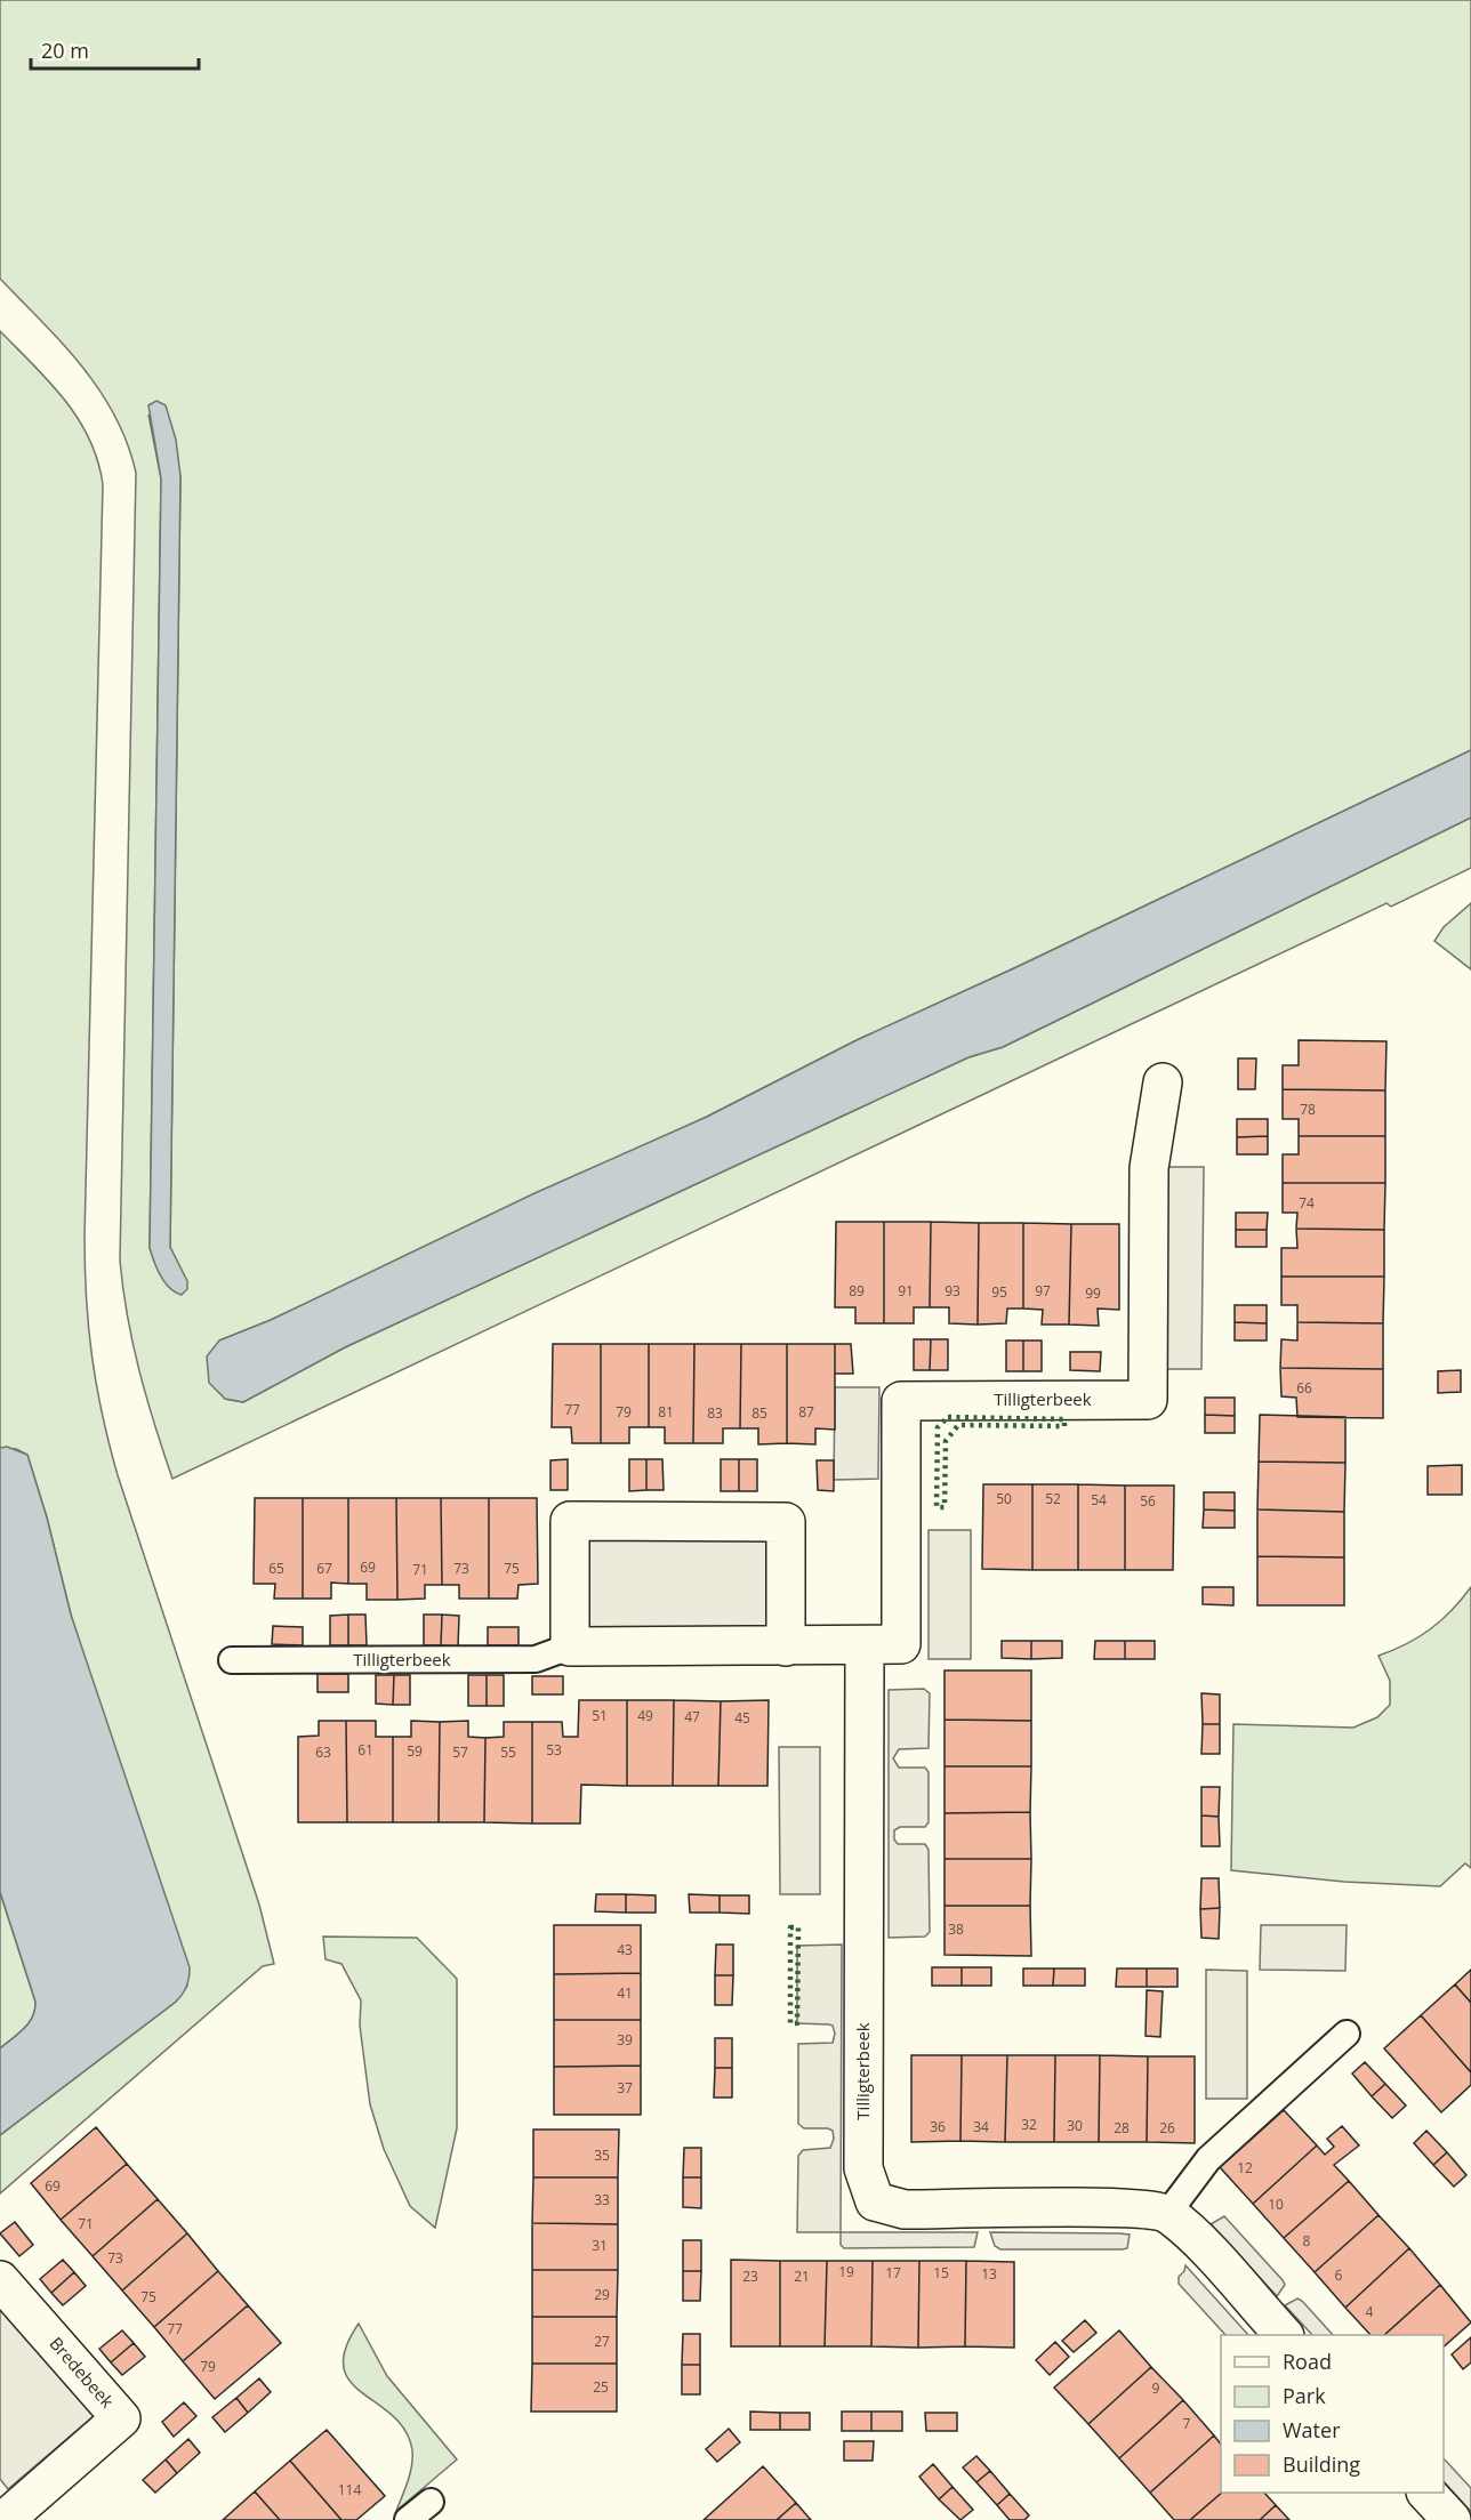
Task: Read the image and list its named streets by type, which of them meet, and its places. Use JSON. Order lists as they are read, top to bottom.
{
  "streets": {
    "street": ["Tilligterbeek", "Bredebeek"]
  },
  "house_numbers": [
    "78",
    "74",
    "89",
    "91",
    "93",
    "97",
    "95",
    "99",
    "66",
    "77",
    "79",
    "81",
    "87",
    "83",
    "85",
    "50",
    "52",
    "54",
    "56",
    "69",
    "65",
    "67",
    "73",
    "75",
    "71",
    "51",
    "49",
    "47",
    "45",
    "61",
    "53",
    "59",
    "63",
    "57",
    "55",
    "38",
    "43",
    "41",
    "39",
    "37",
    "32",
    "30",
    "36",
    "34",
    "28",
    "26",
    "35",
    "12",
    "69",
    "33",
    "10",
    "71",
    "8",
    "31",
    "73",
    "19",
    "17",
    "15",
    "13",
    "6",
    "23",
    "21",
    "29",
    "75",
    "4",
    "77",
    "27",
    "79",
    "25",
    "9",
    "7",
    "114"
  ],
  "legend": [
    "Road",
    "Park",
    "Water",
    "Building"
  ],
  "scale_bar": "20 m"
}
